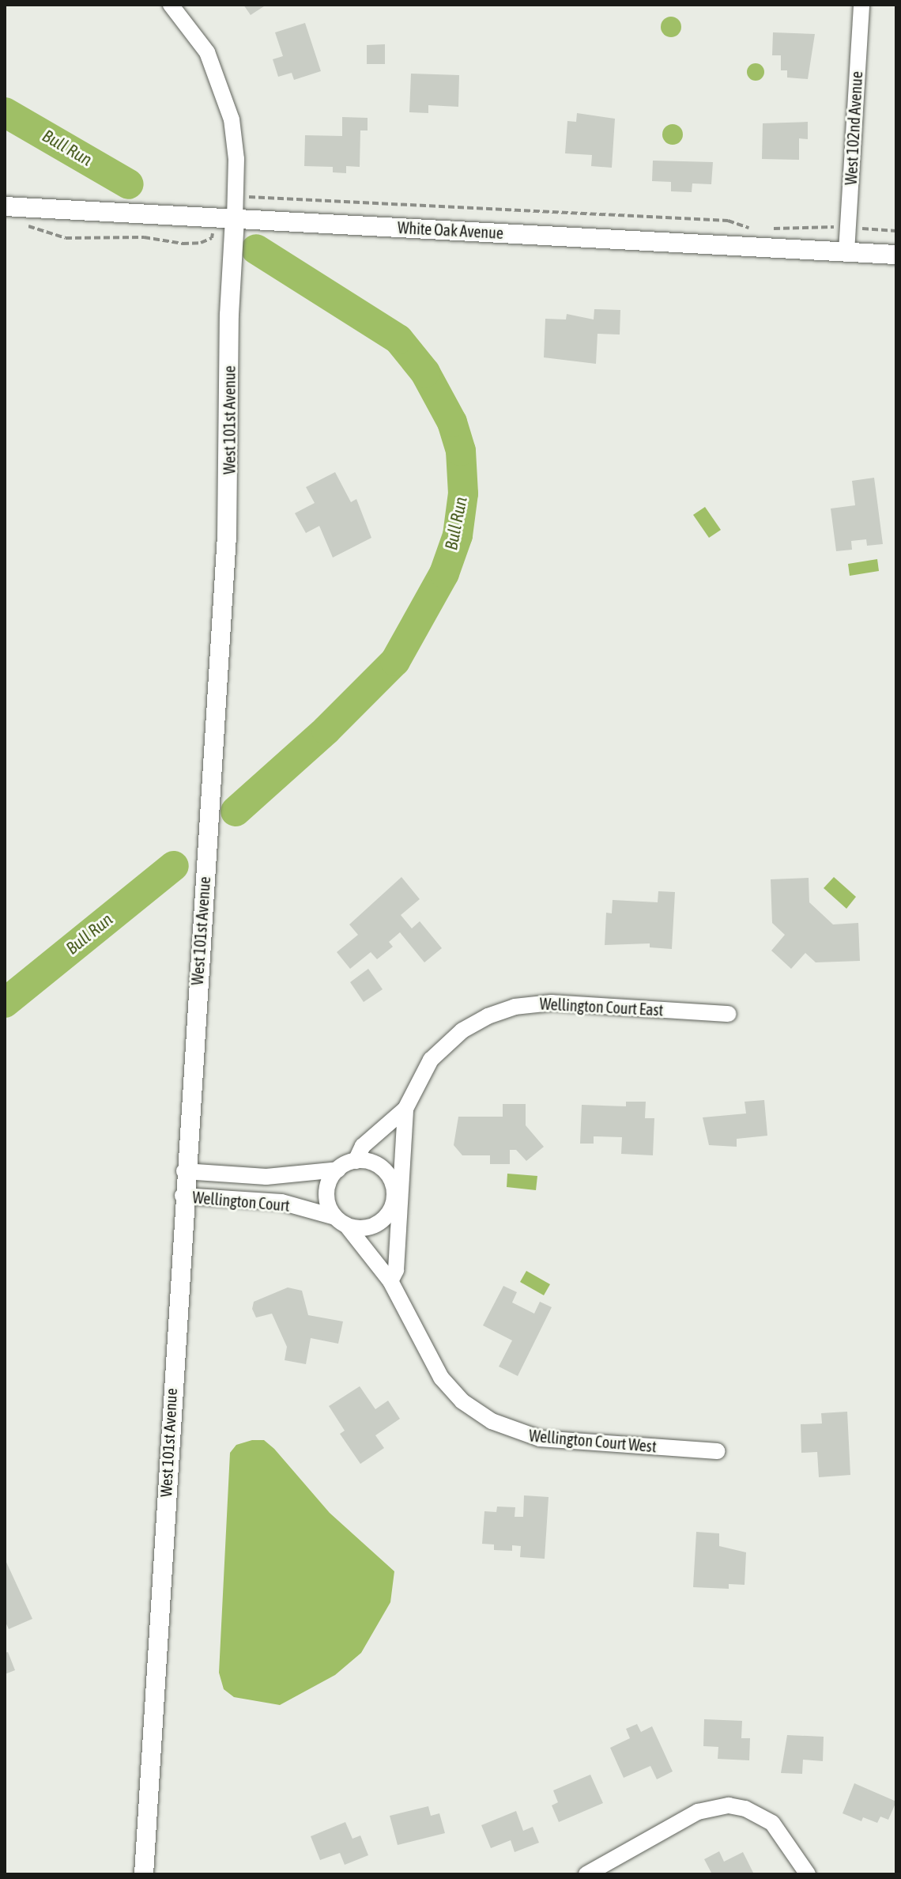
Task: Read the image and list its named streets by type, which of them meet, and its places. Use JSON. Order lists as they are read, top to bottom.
{
  "streets": {
    "street": [
      "West 102nd Avenue",
      "White Oak Avenue",
      "West 101st Avenue",
      "Wellington Court East",
      "Wellington Court",
      "Wellington Court West"
    ]
  },
  "crossings": [
    ["West 102nd Avenue", "White Oak Avenue"],
    ["White Oak Avenue", "West 101st Avenue"],
    ["West 101st Avenue", "Wellington Court"],
    ["Wellington Court East", "Wellington Court"],
    ["Wellington Court East", "Wellington Court West"],
    ["Wellington Court", "Wellington Court West"]
  ],
  "water": ["Bull Run"]
}
